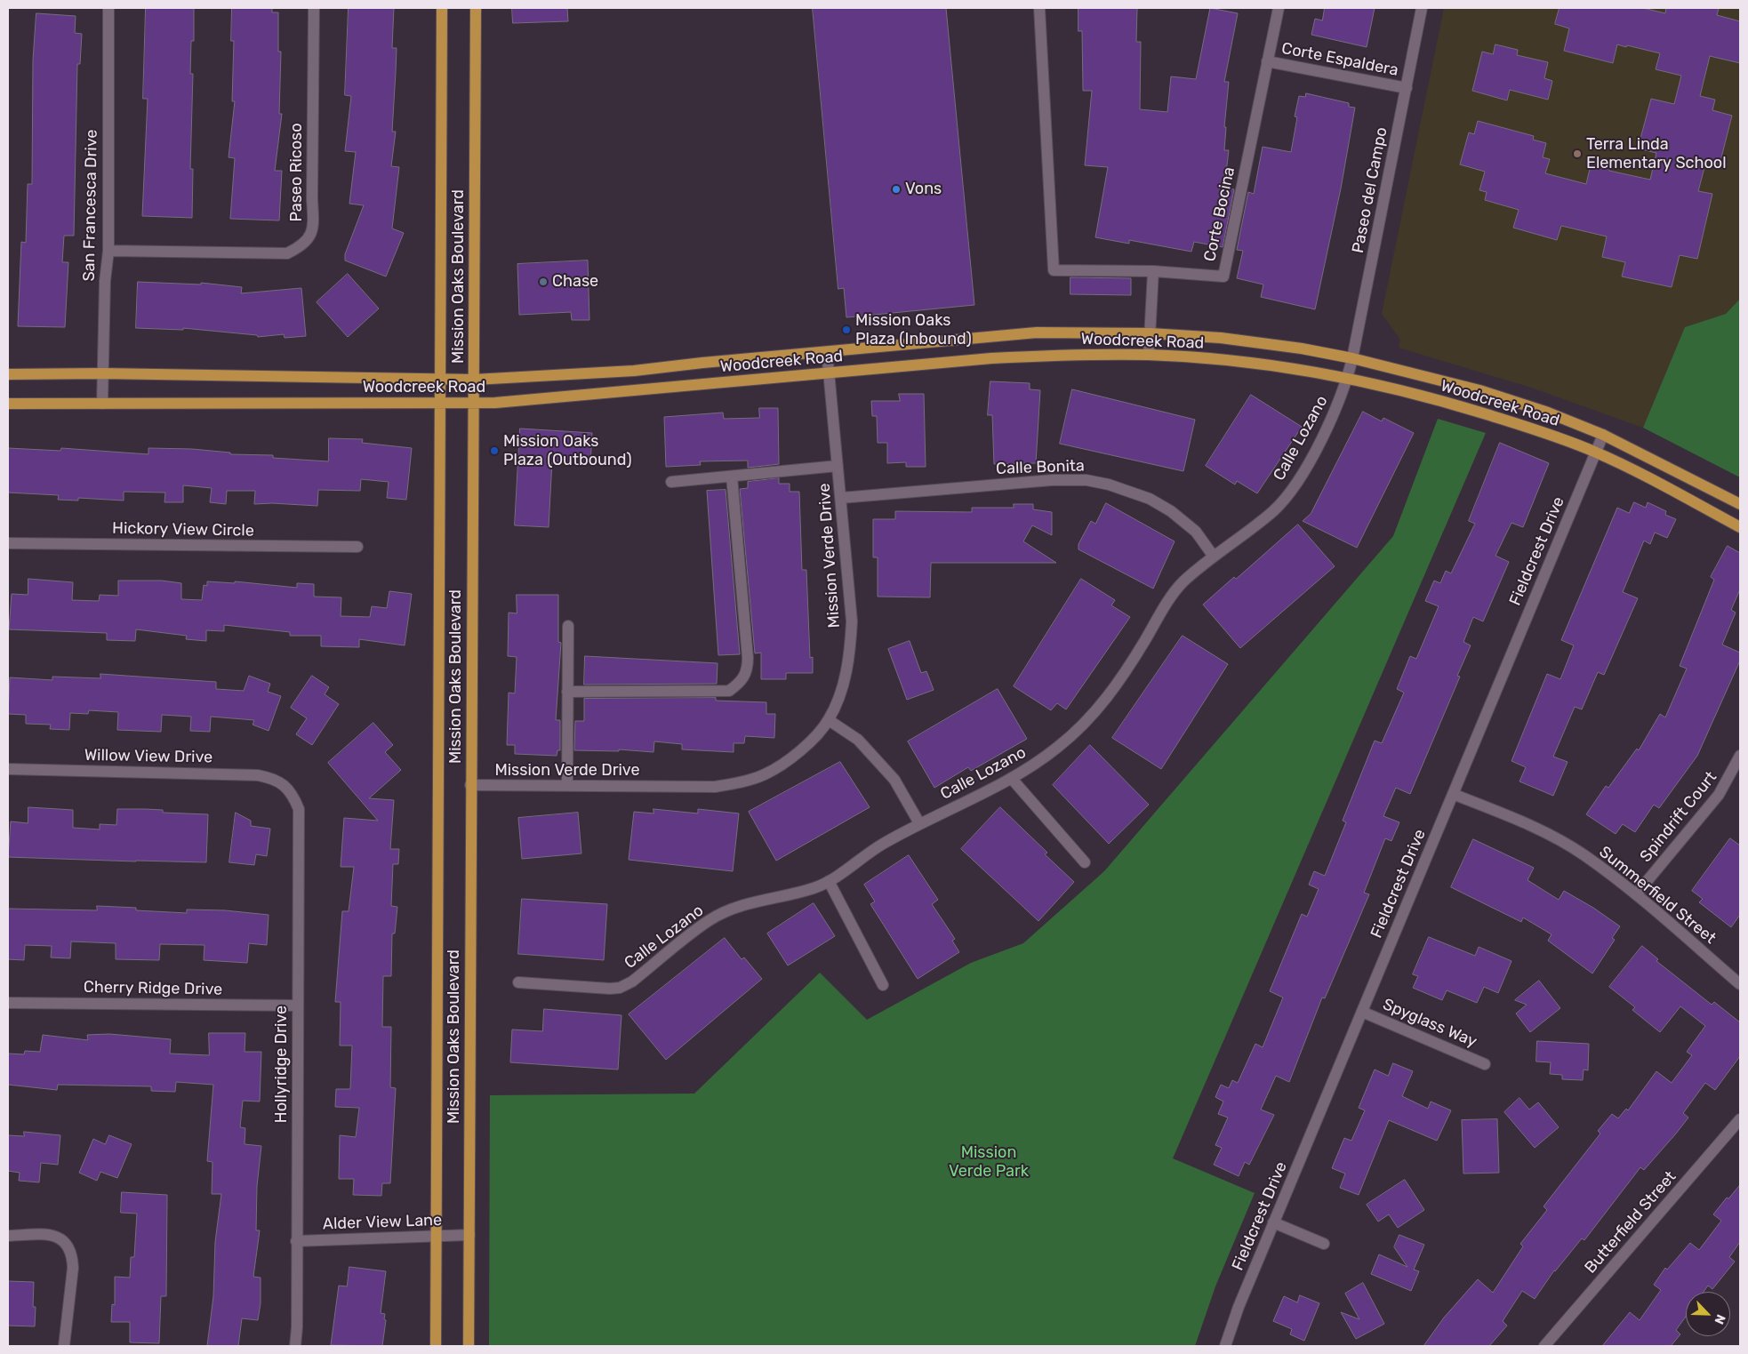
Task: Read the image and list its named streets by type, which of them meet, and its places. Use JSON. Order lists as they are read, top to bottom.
{
  "streets": {
    "main road": ["Mission Oaks Boulevard", "Woodcreek Road"],
    "street": [
      "Corte Espaldera",
      "Paseo Ricoso",
      "Paseo del Campo",
      "San Francesca Drive",
      "Corte Bocina",
      "Calle Lozano",
      "Calle Bonita",
      "Hickory View Circle",
      "Fieldcrest Drive",
      "Mission Verde Drive",
      "Willow View Drive",
      "Spindrift Court",
      "Summerfield Street",
      "Cherry Ridge Drive",
      "Spyglass Way",
      "Hollyridge Drive",
      "Alder View Lane",
      "Butterfield Street"
    ]
  },
  "crossings": [
    ["Corte Espaldera", "Paseo del Campo"],
    ["Corte Espaldera", "Corte Bocina"],
    ["Paseo Ricoso", "San Francesca Drive"],
    ["Paseo del Campo", "Woodcreek Road"],
    ["Paseo del Campo", "Calle Lozano"],
    ["San Francesca Drive", "Woodcreek Road"],
    ["Mission Oaks Boulevard", "Woodcreek Road"],
    ["Mission Oaks Boulevard", "Mission Verde Drive"],
    ["Mission Oaks Boulevard", "Alder View Lane"],
    ["Woodcreek Road", "Calle Lozano"],
    ["Woodcreek Road", "Fieldcrest Drive"],
    ["Woodcreek Road", "Mission Verde Drive"],
    ["Calle Lozano", "Calle Bonita"],
    ["Calle Bonita", "Mission Verde Drive"],
    ["Fieldcrest Drive", "Summerfield Street"],
    ["Fieldcrest Drive", "Spyglass Way"],
    ["Willow View Drive", "Hollyridge Drive"],
    ["Spindrift Court", "Summerfield Street"],
    ["Cherry Ridge Drive", "Hollyridge Drive"],
    ["Hollyridge Drive", "Alder View Lane"]
  ],
  "parks": ["Mission Verde Park"],
  "places": [
    "Terra Linda Elementary School",
    "Vons",
    "Chase",
    "Mission Oaks Plaza (Inbound)",
    "Mission Oaks Plaza (Outbound)"
  ],
  "north": "bottom right"
}
